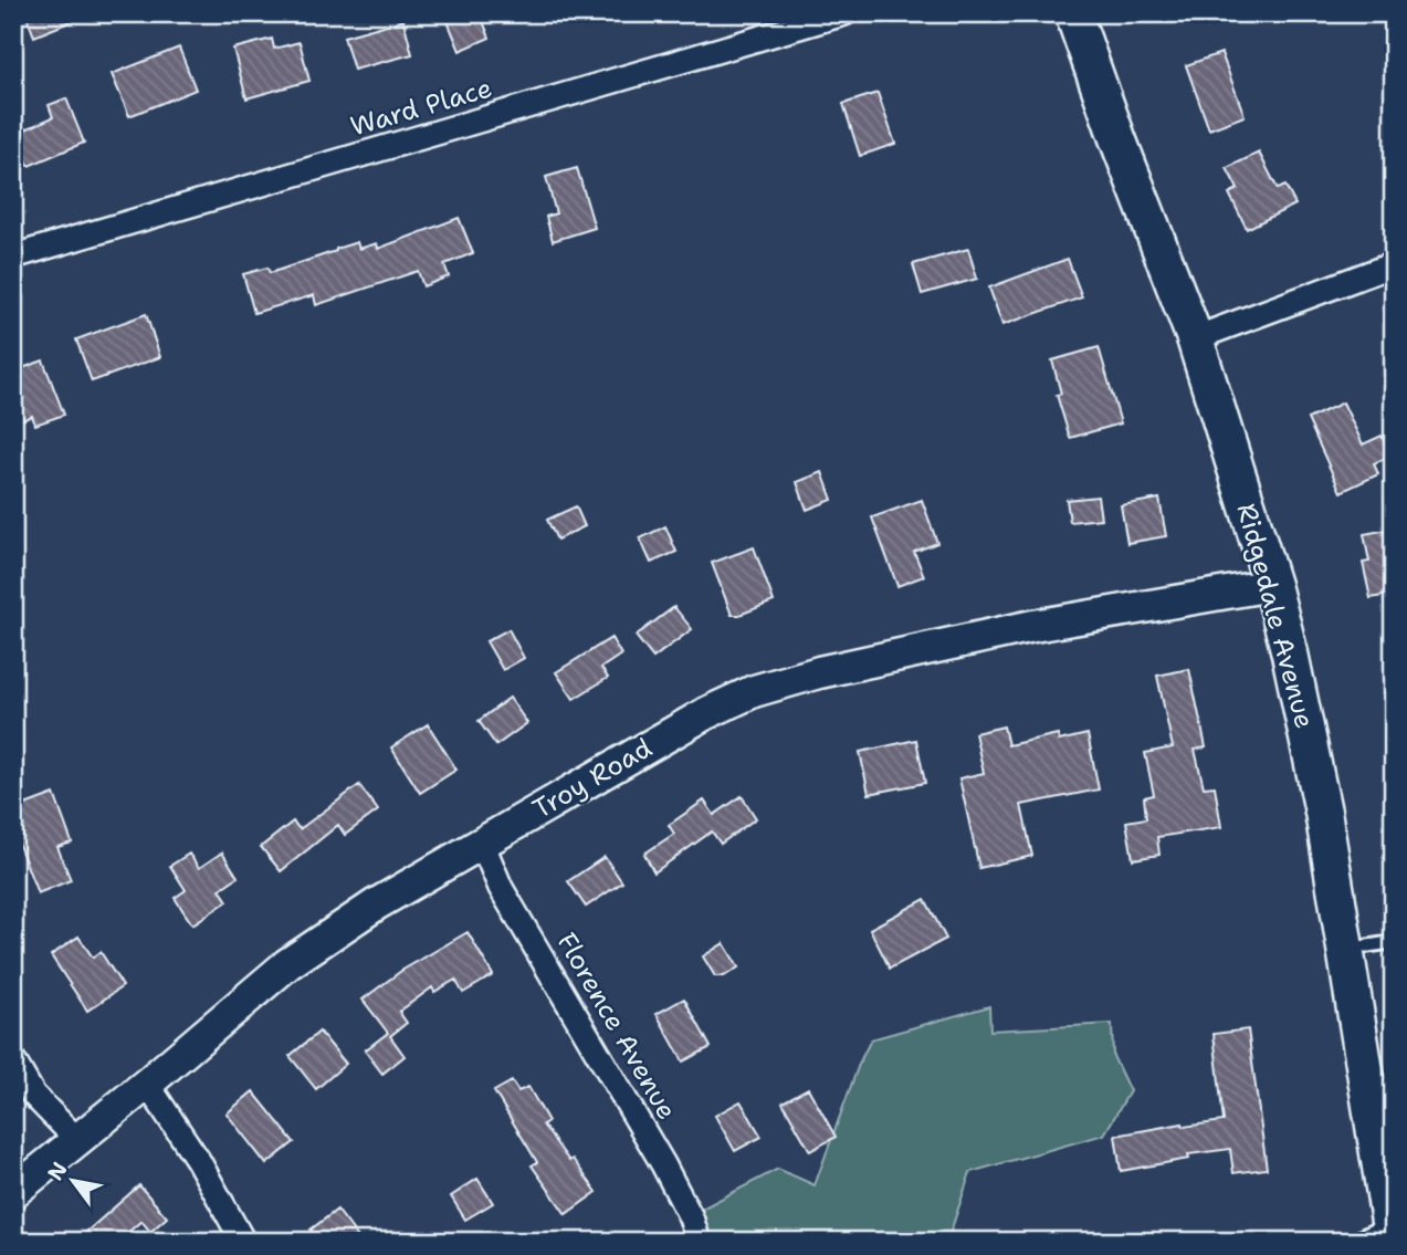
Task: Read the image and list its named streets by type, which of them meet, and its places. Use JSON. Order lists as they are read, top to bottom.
{
  "streets": {
    "main road": ["Ridgedale Avenue"],
    "street": ["Ward Place", "Troy Road", "Florence Avenue"]
  },
  "crossings": [
    ["Ridgedale Avenue", "Troy Road"],
    ["Troy Road", "Florence Avenue"]
  ],
  "north": "top left"
}
